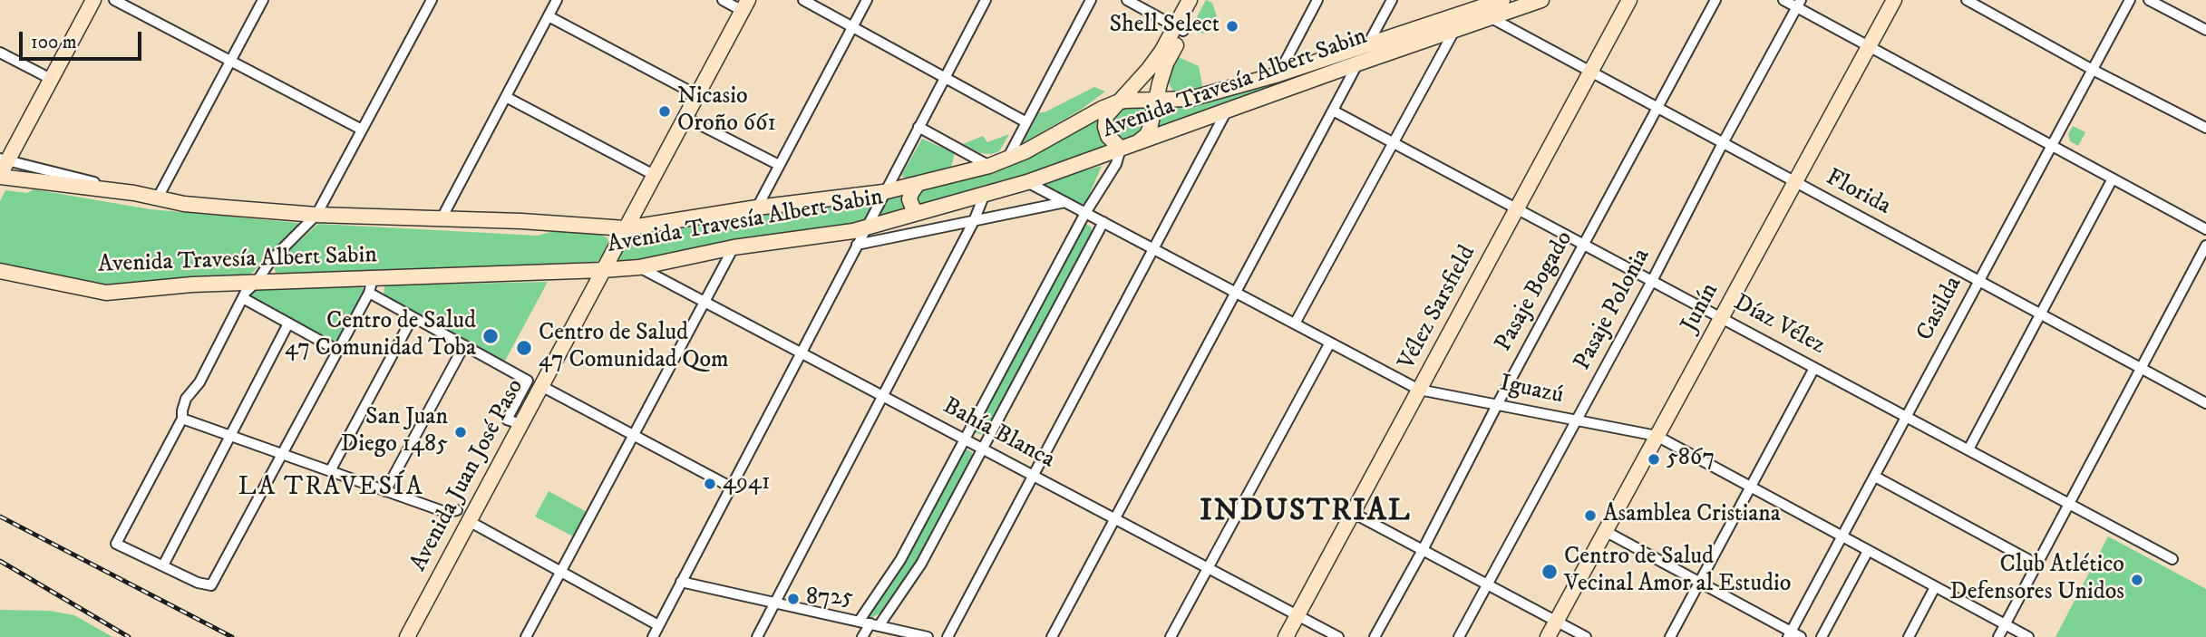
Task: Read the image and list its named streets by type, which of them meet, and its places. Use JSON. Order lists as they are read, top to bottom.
{
  "streets": {
    "main road": [
      "Avenida Travesía Albert Sabin",
      "Vélez Sarsfield",
      "Junín",
      "Avenida Juan José Paso"
    ],
    "street": [
      "Florida",
      "Pasaje Bogado",
      "Casilda",
      "Pasaje Polonia",
      "Díaz Vélez",
      "Iguazú",
      "Bahía Blanca"
    ]
  },
  "crossings": [
    ["Avenida Travesía Albert Sabin", "Florida"],
    ["Avenida Travesía Albert Sabin", "Iguazú"],
    ["Avenida Travesía Albert Sabin", "Bahía Blanca"],
    ["Avenida Travesía Albert Sabin", "Avenida Juan José Paso"],
    ["Florida", "Pasaje Bogado"],
    ["Florida", "Vélez Sarsfield"],
    ["Florida", "Junín"],
    ["Florida", "Casilda"],
    ["Florida", "Pasaje Polonia"],
    ["Pasaje Bogado", "Díaz Vélez"],
    ["Pasaje Bogado", "Iguazú"],
    ["Vélez Sarsfield", "Díaz Vélez"],
    ["Vélez Sarsfield", "Iguazú"],
    ["Vélez Sarsfield", "Bahía Blanca"],
    ["Junín", "Díaz Vélez"],
    ["Junín", "Iguazú"],
    ["Casilda", "Díaz Vélez"],
    ["Casilda", "Iguazú"],
    ["Pasaje Polonia", "Díaz Vélez"],
    ["Pasaje Polonia", "Iguazú"]
  ],
  "districts": ["LA TRAVESÍA", "INDUSTRIAL"],
  "places": [
    "Shell Select",
    "Nicasio Oroño 661",
    "Centro de Salud 47 Comunidad Toba",
    "Centro de Salud 47 Comunidad Qom",
    "San Juan Diego 1485",
    "5867",
    "4941",
    "Asamblea Cristiana",
    "Centro de Salud Vecinal Amor al Estudio",
    "Club Atlético Defensores Unidos",
    "8725"
  ],
  "scale_bar": "100 m"
}
